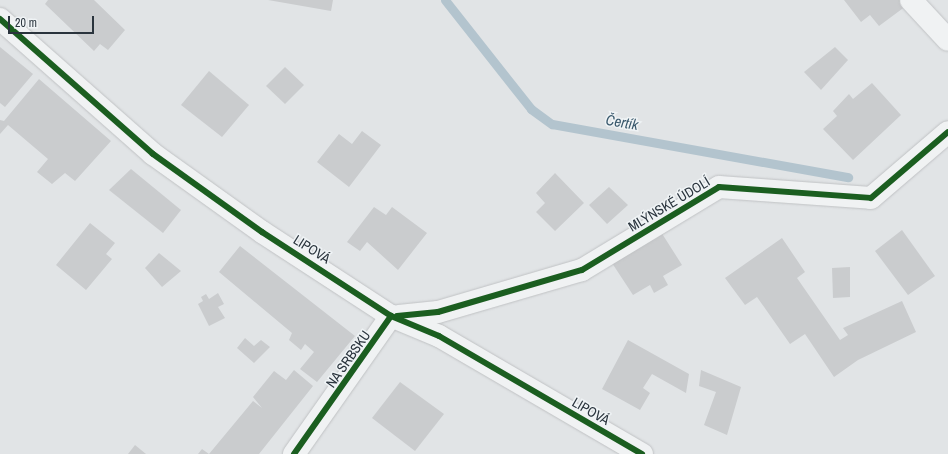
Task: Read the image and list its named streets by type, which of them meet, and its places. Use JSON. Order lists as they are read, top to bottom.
{
  "streets": {
    "street": ["MLÝNSKÉ ÚDOLÍ", "LIPOVÁ", "NA SRBSKU"]
  },
  "crossings": [
    ["MLÝNSKÉ ÚDOLÍ", "LIPOVÁ"],
    ["MLÝNSKÉ ÚDOLÍ", "NA SRBSKU"],
    ["LIPOVÁ", "NA SRBSKU"]
  ],
  "water": ["Čertík"],
  "scale_bar": "20 m"
}
